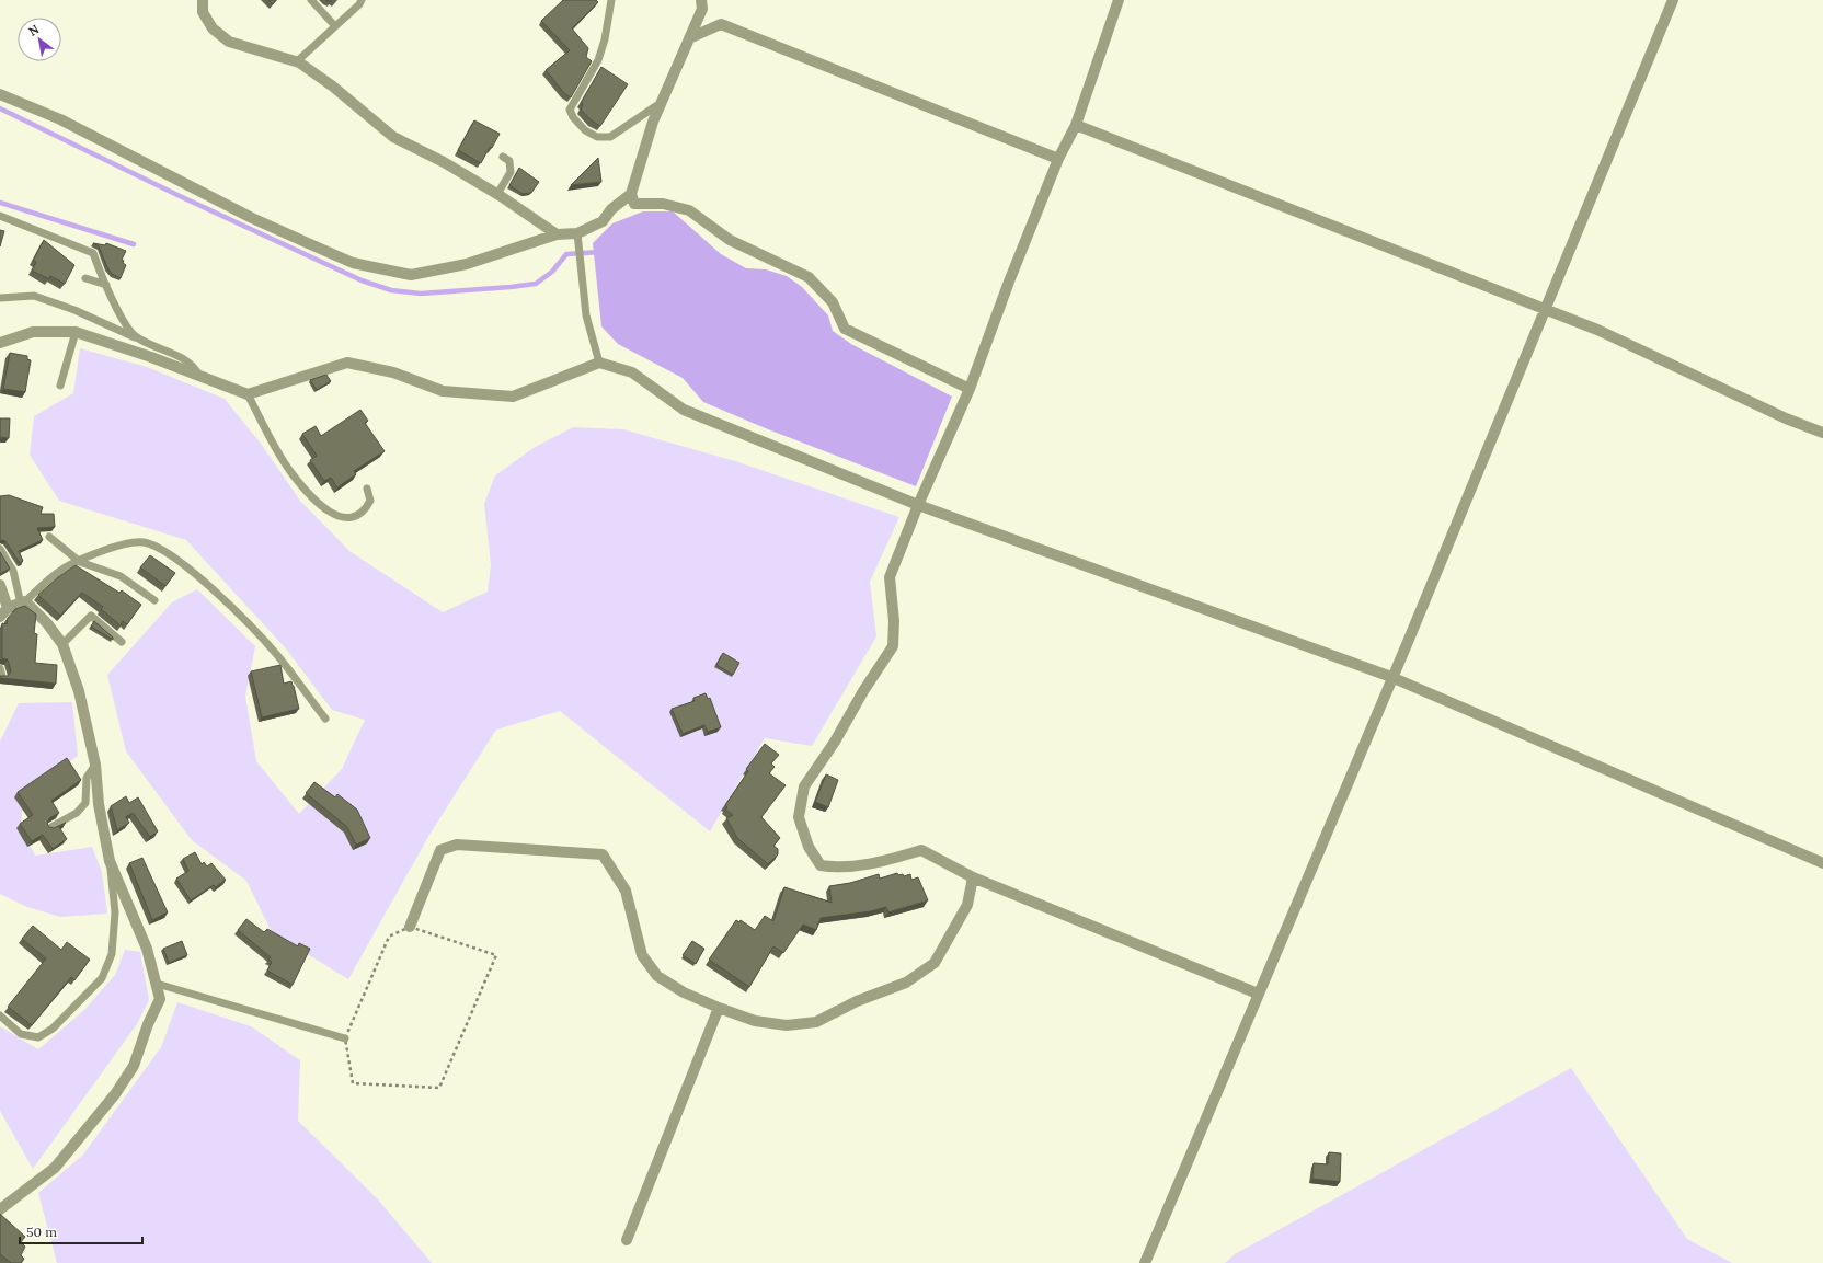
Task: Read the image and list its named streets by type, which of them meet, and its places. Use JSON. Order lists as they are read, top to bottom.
{
  "scale_bar": "50 m",
  "north": "top left"
}
